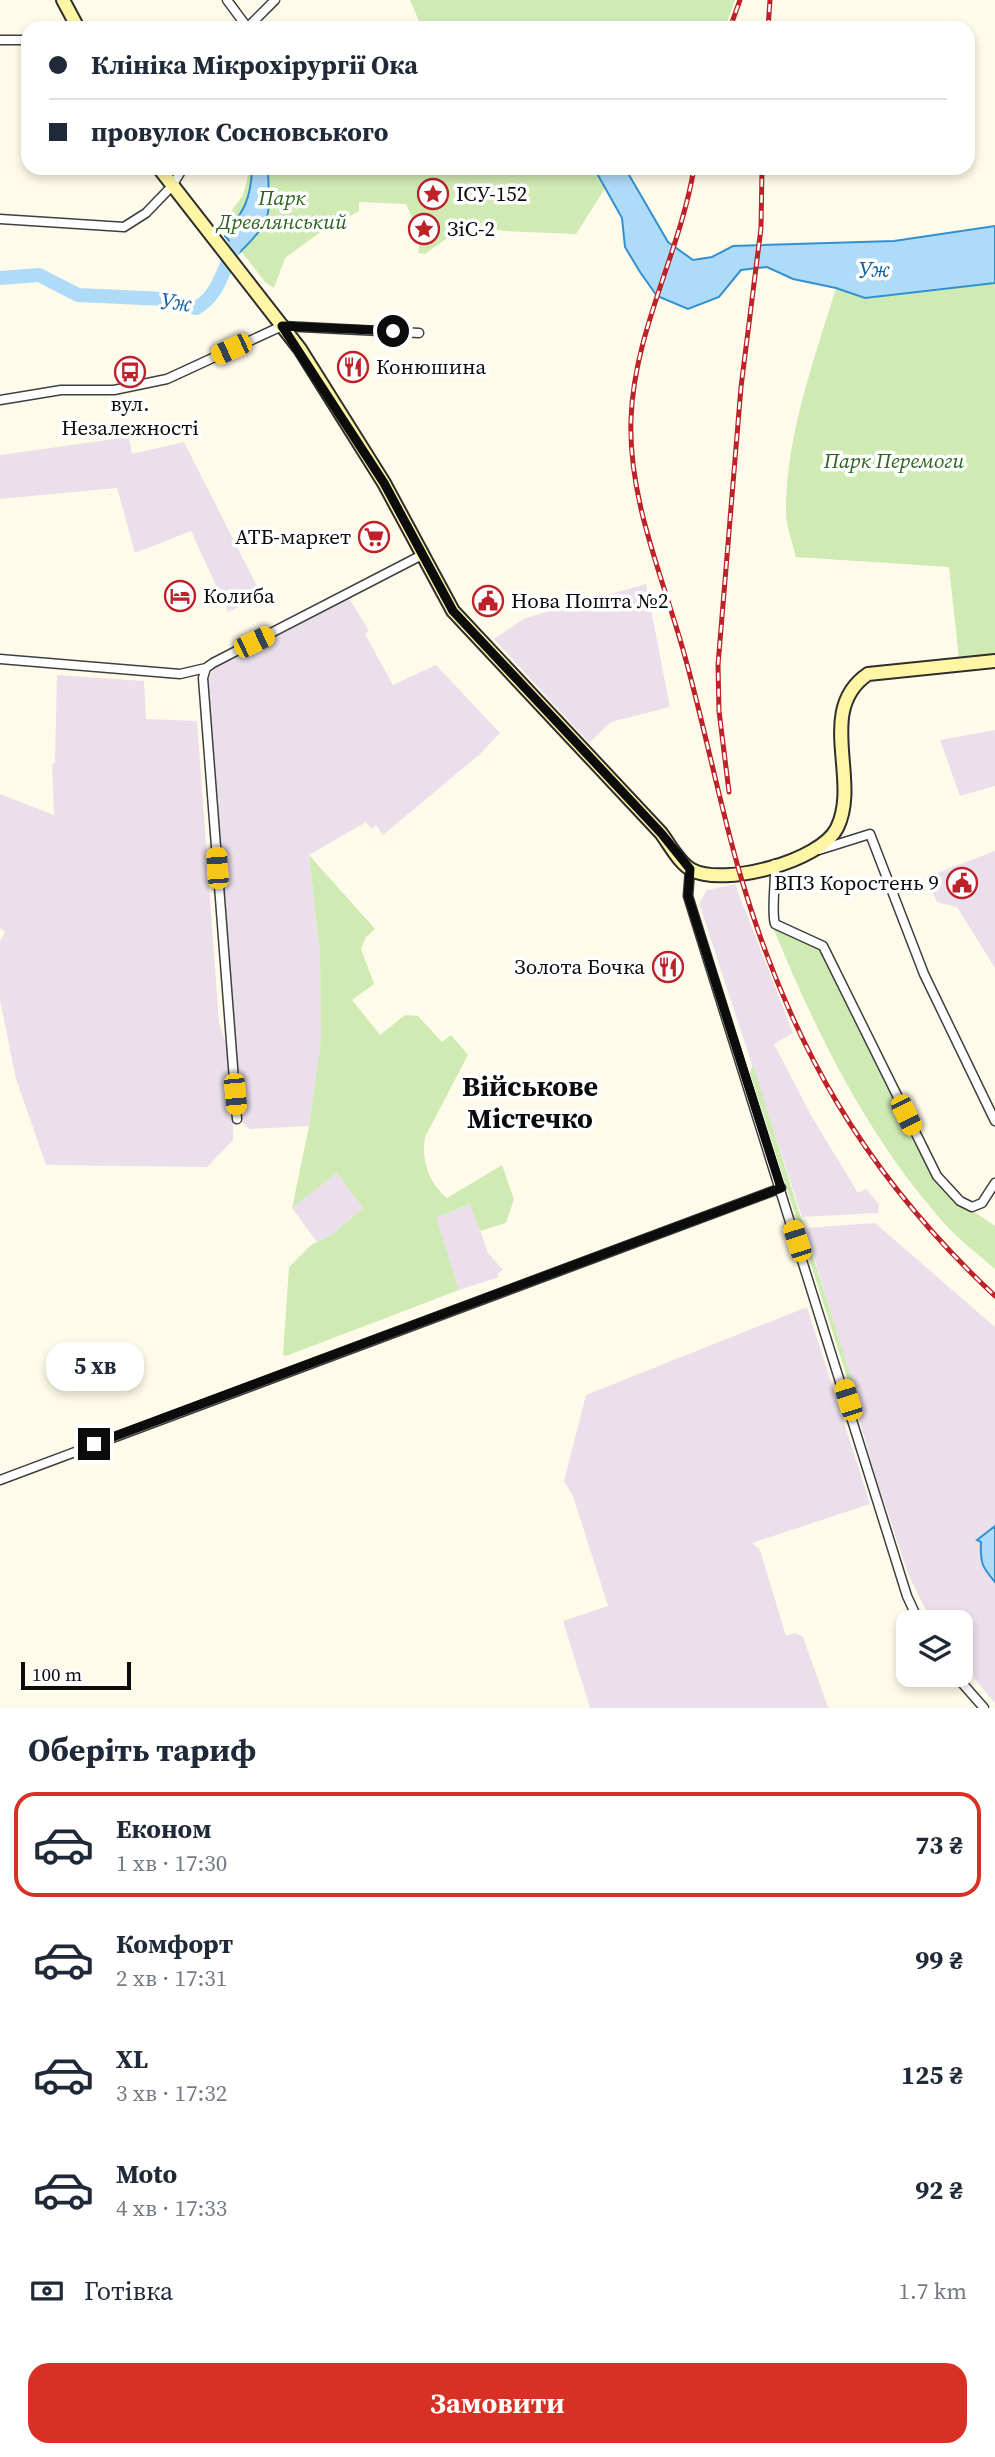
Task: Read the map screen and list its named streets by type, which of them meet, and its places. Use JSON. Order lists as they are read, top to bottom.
{
  "districts": ["Військове Містечко"],
  "water": ["Уж"],
  "parks": ["Парк Древлянський", "Парк Перемоги"],
  "places": {
    "place": ["ІСУ-152", "ЗіС-2"],
    "restaurant": ["Конюшина", "Золота Бочка"],
    "bus stop": ["вул. Незалежності"],
    "supermarket": ["АТБ-маркет"],
    "hotel": ["Колиба"],
    "public building": ["Нова Пошта №2", "ВПЗ Коростень 9"]
  },
  "scale_bar": "100 m",
  "page": {
    "banner": ["Клініка Мікрохірургії Ока", "провулок Сосновського"],
    "bubble": "5 хв",
    "scale": "100 m",
    "heading": "Оберіть тариф",
    "list": [
      {
        "name": "Економ",
        "note": "1 хв · 17:30",
        "value": "73 ₴"
      },
      {
        "name": "Комфорт",
        "note": "2 хв · 17:31",
        "value": "99 ₴"
      },
      {
        "name": "XL",
        "note": "3 хв · 17:32",
        "value": "125 ₴"
      },
      {
        "name": "Moto",
        "note": "4 хв · 17:33",
        "value": "92 ₴"
      }
    ],
    "pay": ["Готівка", "1.7 km"],
    "buttons": "Замовити"
  }
}
